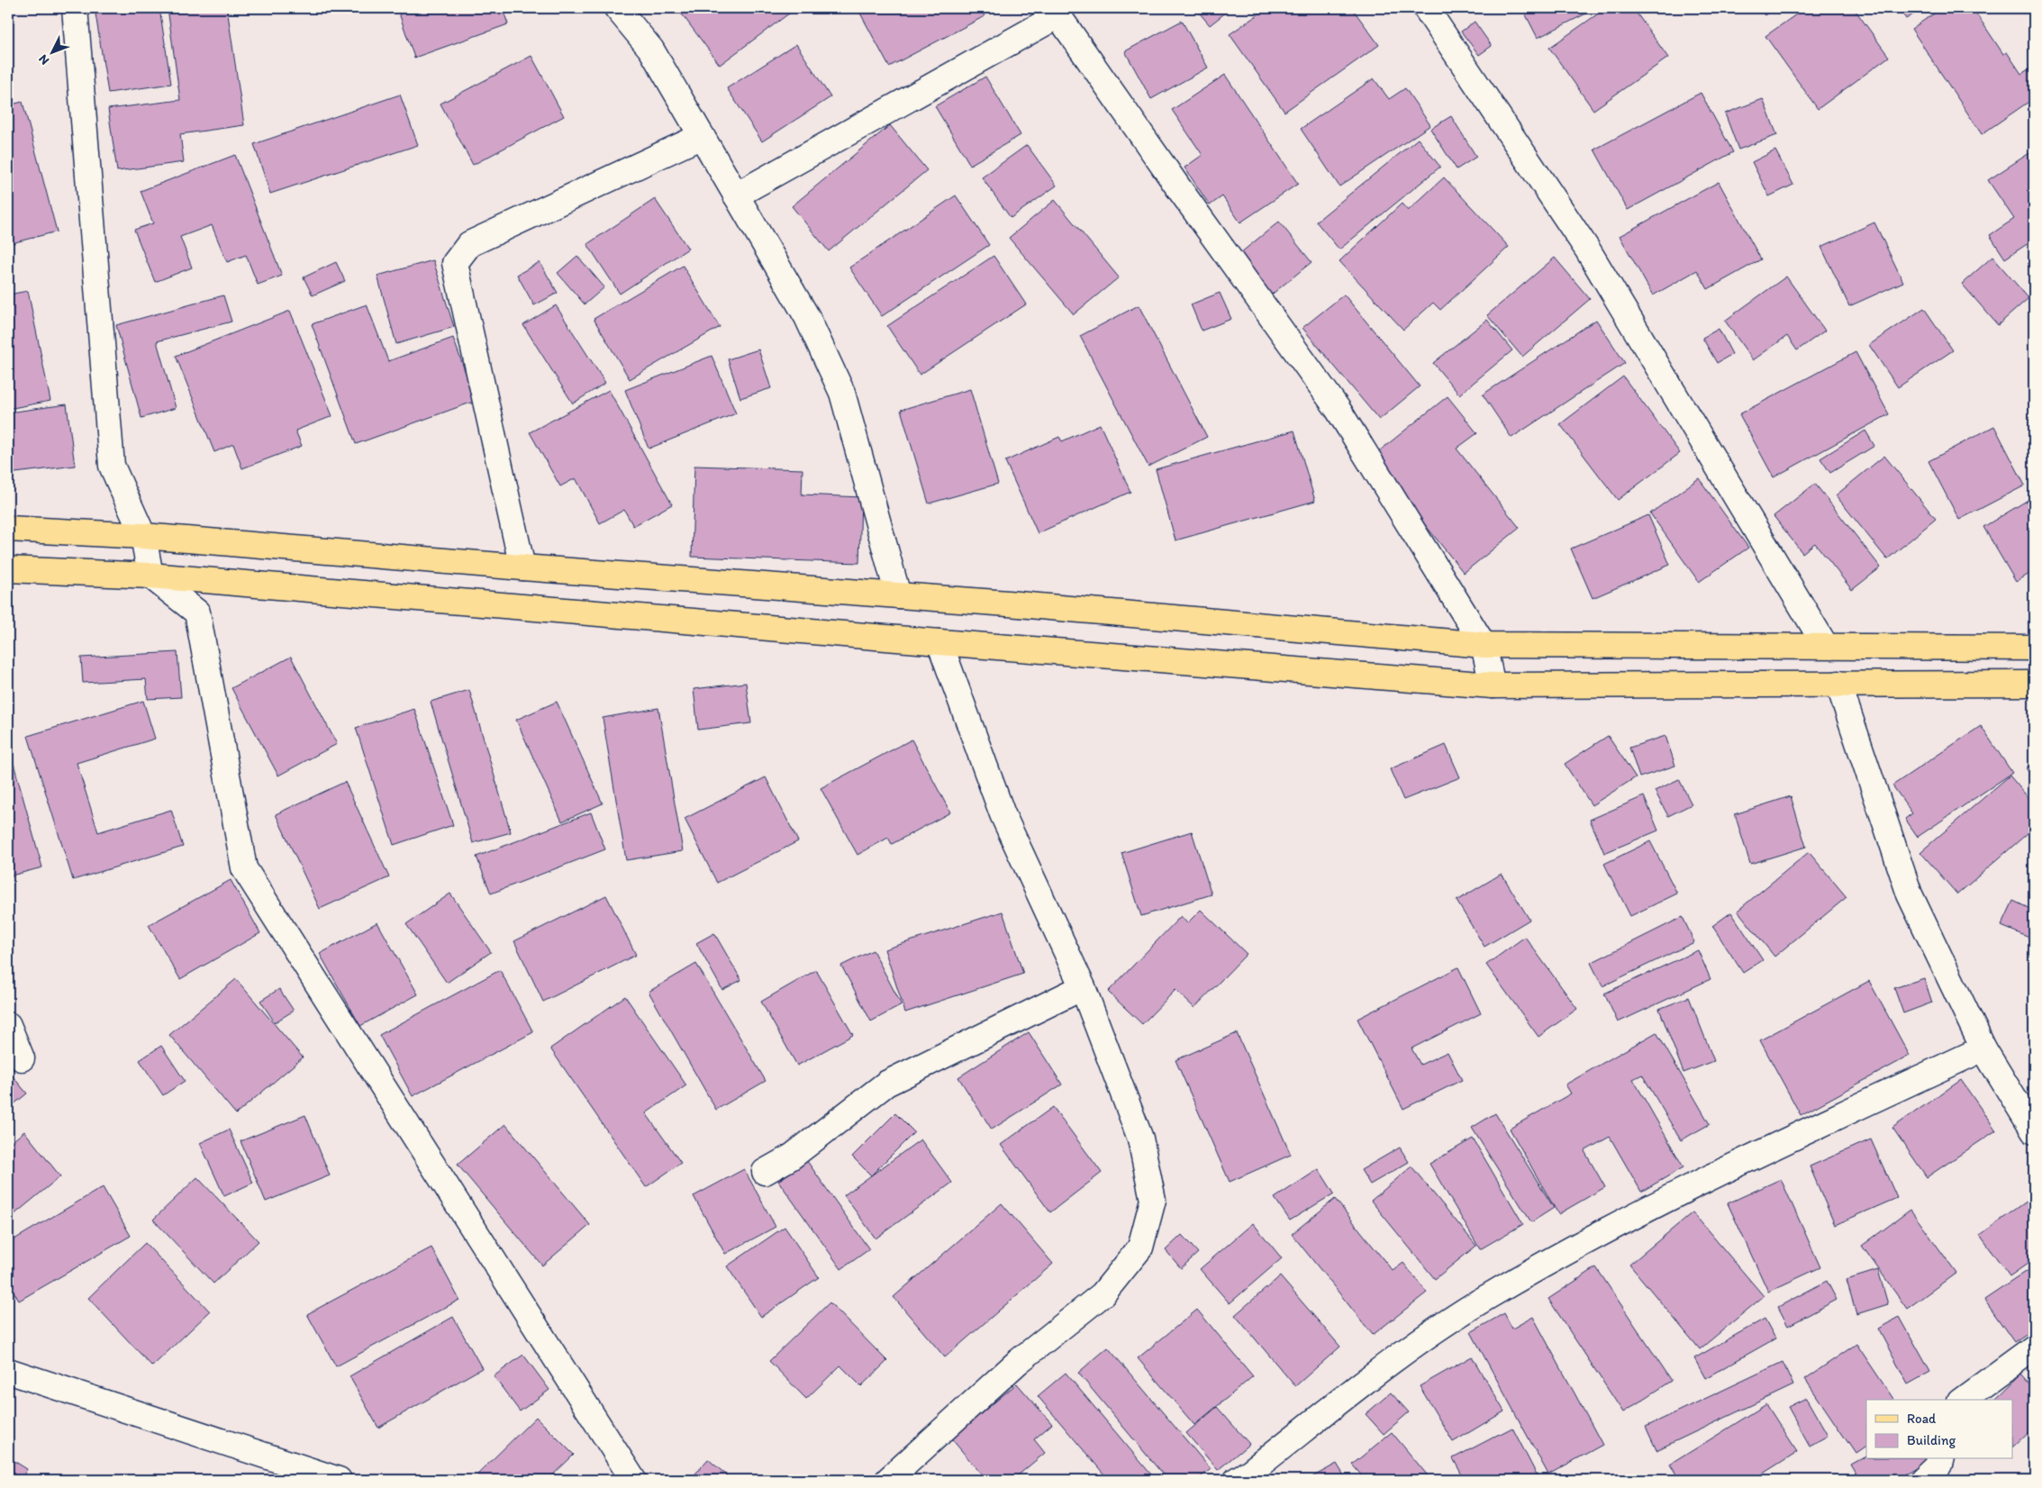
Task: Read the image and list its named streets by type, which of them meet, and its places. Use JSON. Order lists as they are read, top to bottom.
{
  "legend": ["Road", "Building"],
  "north": "bottom left"
}
